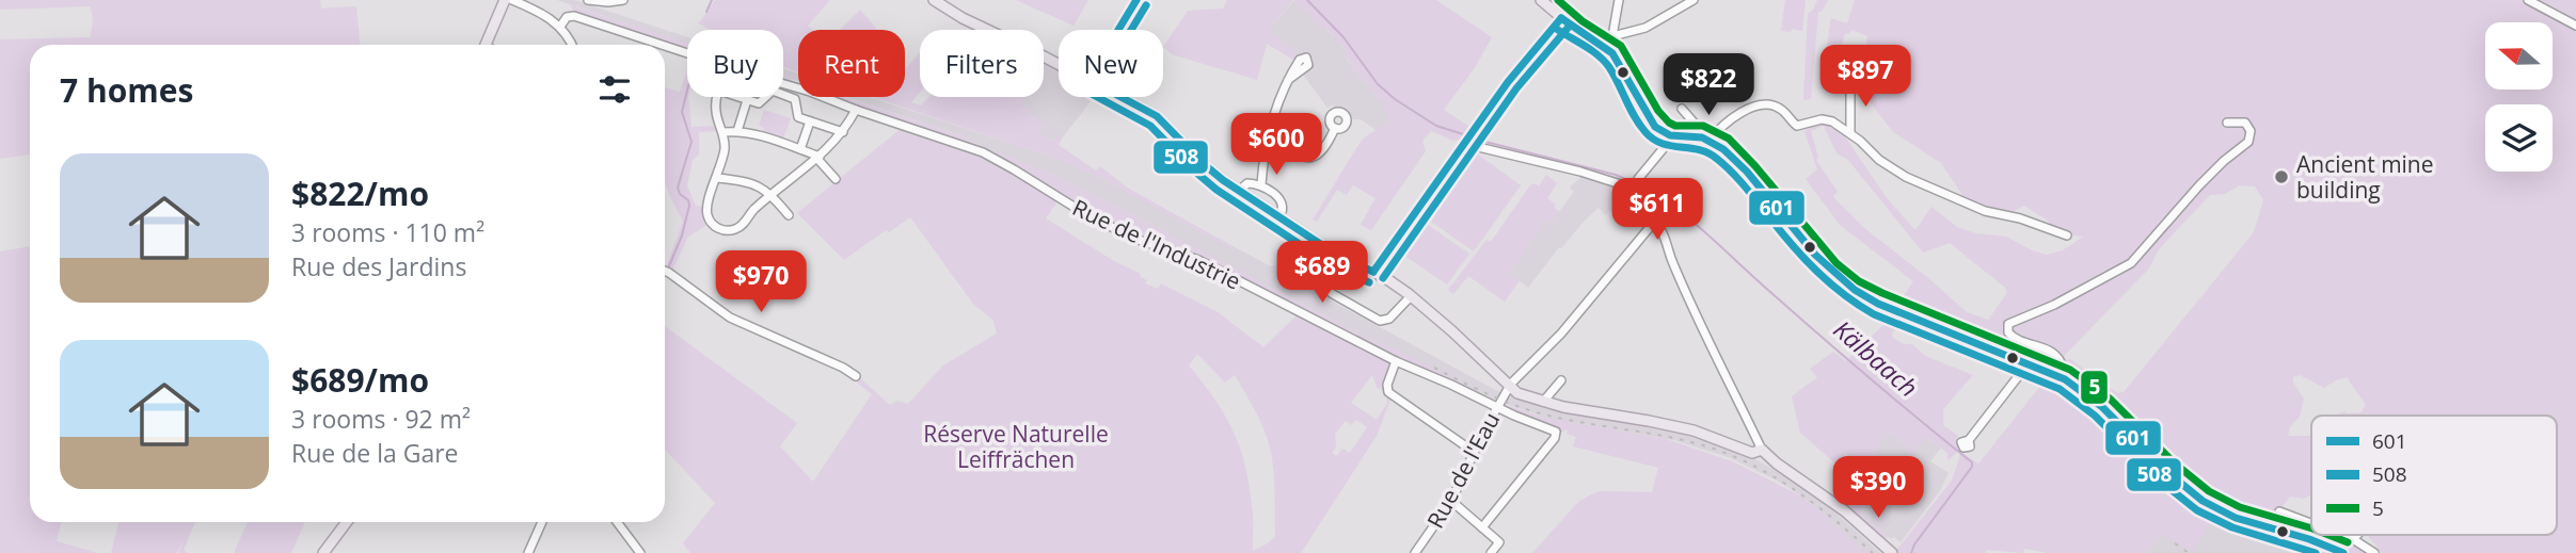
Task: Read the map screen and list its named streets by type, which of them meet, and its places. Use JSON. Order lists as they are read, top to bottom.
{
  "streets": {
    "street": ["Rue de l'Industrie", "Rue de l'Eau"]
  },
  "crossings": [
    ["Rue de l'Industrie", "Rue de l'Eau"]
  ],
  "water": ["Kälbaach"],
  "parks": ["Réserve Naturelle Leiffrächen"],
  "places": ["Ancient mine building"],
  "lines": ["transit line 601", "transit line 5", "transit line 508"],
  "legend": ["601", "508", "5"],
  "north": "left",
  "page": {
    "chip": [
      "Buy",
      "Rent",
      "Filters",
      "New"
    ],
    "price": [
      "$897",
      "$822",
      "$600",
      "$611",
      "$689",
      "$970",
      "$390"
    ],
    "heading": "7 homes",
    "list": [
      {
        "name": "$822/mo",
        "note": "3 rooms · 110 m² · Rue des Jardins"
      },
      {
        "name": "$689/mo",
        "note": "3 rooms · 92 m² · Rue de la Gare"
      }
    ]
  }
}
